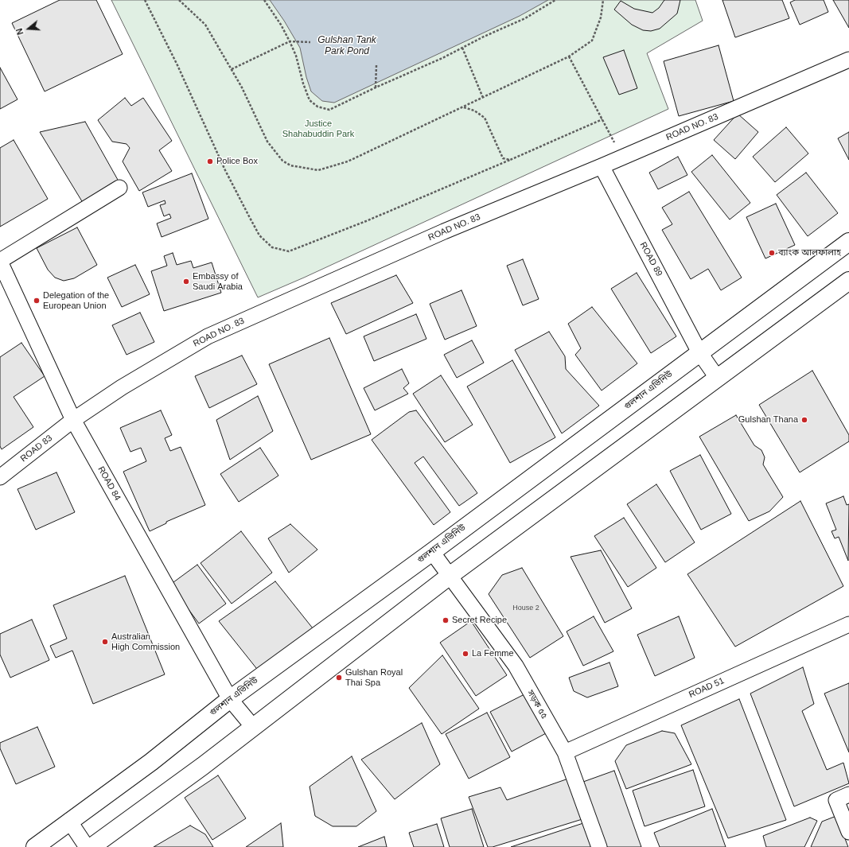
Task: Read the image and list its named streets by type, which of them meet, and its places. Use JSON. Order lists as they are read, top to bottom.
{
  "streets": {
    "street": [
      "ROAD NO. 83",
      "ROAD 89",
      "গুলশান এভিনিউ",
      "ROAD 83",
      "ROAD 84",
      "ROAD 51",
      "সড়ক ৫৫"
    ]
  },
  "crossings": [
    ["ROAD NO. 83", "ROAD 89"],
    ["ROAD NO. 83", "ROAD 83"],
    ["ROAD NO. 83", "ROAD 84"],
    ["ROAD 89", "গুলশান এভিনিউ"],
    ["গুলশান এভিনিউ", "ROAD 84"],
    ["গুলশান এভিনিউ", "সড়ক ৫৫"],
    ["ROAD 83", "ROAD 84"],
    ["ROAD 51", "সড়ক ৫৫"]
  ],
  "water": ["Gulshan Tank Park Pond"],
  "parks": ["Justice Shahabuddin Park"],
  "places": [
    "Police Box",
    "ব্যাংক আলফালাহ",
    "Embassy of Saudi Arabia",
    "Delegation of the European Union",
    "Gulshan Thana",
    "Secret Recipe",
    "Australian High Commission",
    "La Femme",
    "Gulshan Royal Thai Spa"
  ],
  "house_numbers": ["House 2"],
  "north": "left"
}
